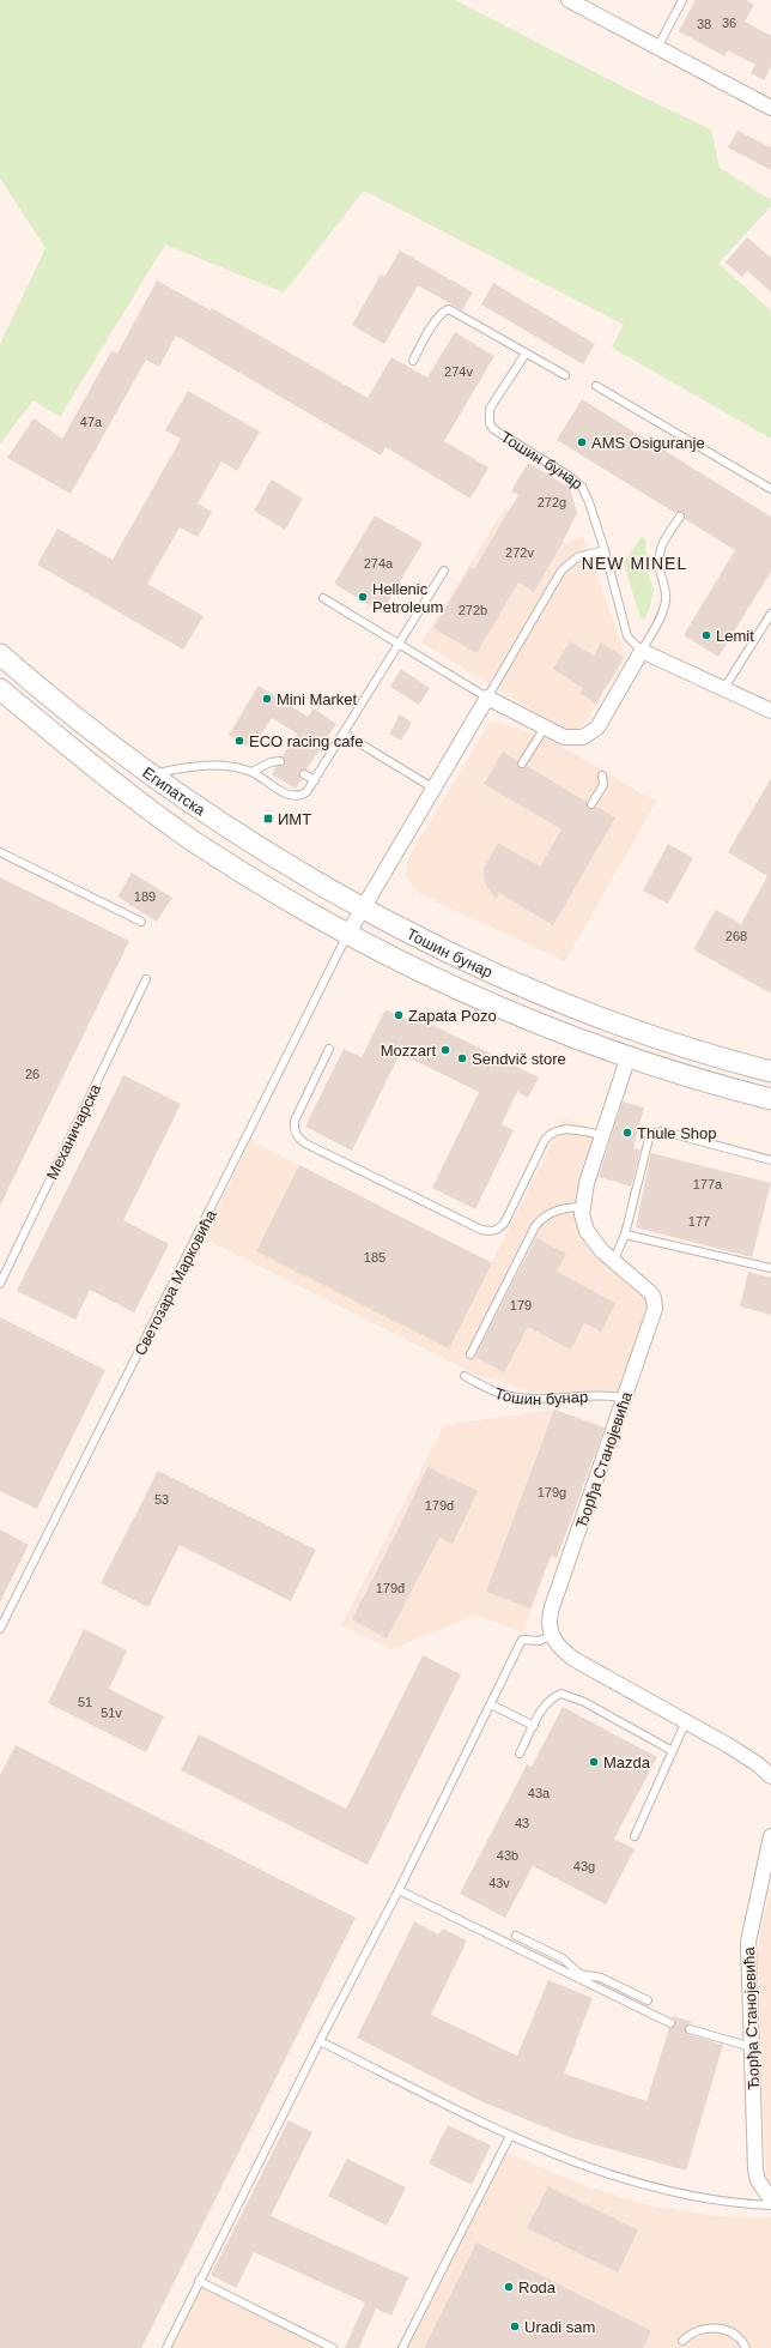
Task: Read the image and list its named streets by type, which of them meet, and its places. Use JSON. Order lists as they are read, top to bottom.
{
  "streets": {
    "main road": ["Тошин бунар", "Египатска"],
    "street": ["Ђорђа Станојевића"],
    "lane": ["Механичарска", "Светозара Марковића"]
  },
  "crossings": [
    ["Тошин бунар", "Египатска"],
    ["Тошин бунар", "Светозара Марковића"],
    ["Тошин бунар", "Ђорђа Станојевића"],
    ["Египатска", "Светозара Марковића"]
  ],
  "districts": ["NEW MINEL"],
  "places": {
    "other": [
      "AMS Osiguranje",
      "Hellenic Petroleum",
      "Lemit",
      "Mini Market",
      "ECO racing cafe",
      "Zapata Pozo",
      "Mozzart",
      "Sendvič store",
      "Thule Shop",
      "Mazda",
      "Roda",
      "Uradi sam"
    ],
    "transit": ["ИМТ"]
  },
  "house_numbers": [
    "36",
    "38",
    "274v",
    "47a",
    "272g",
    "272v",
    "274a",
    "272b",
    "189",
    "268",
    "26",
    "177a",
    "177",
    "185",
    "179",
    "179g",
    "53",
    "179d",
    "179đ",
    "51",
    "51v",
    "43a",
    "43",
    "43b",
    "43g",
    "43v"
  ]
}
